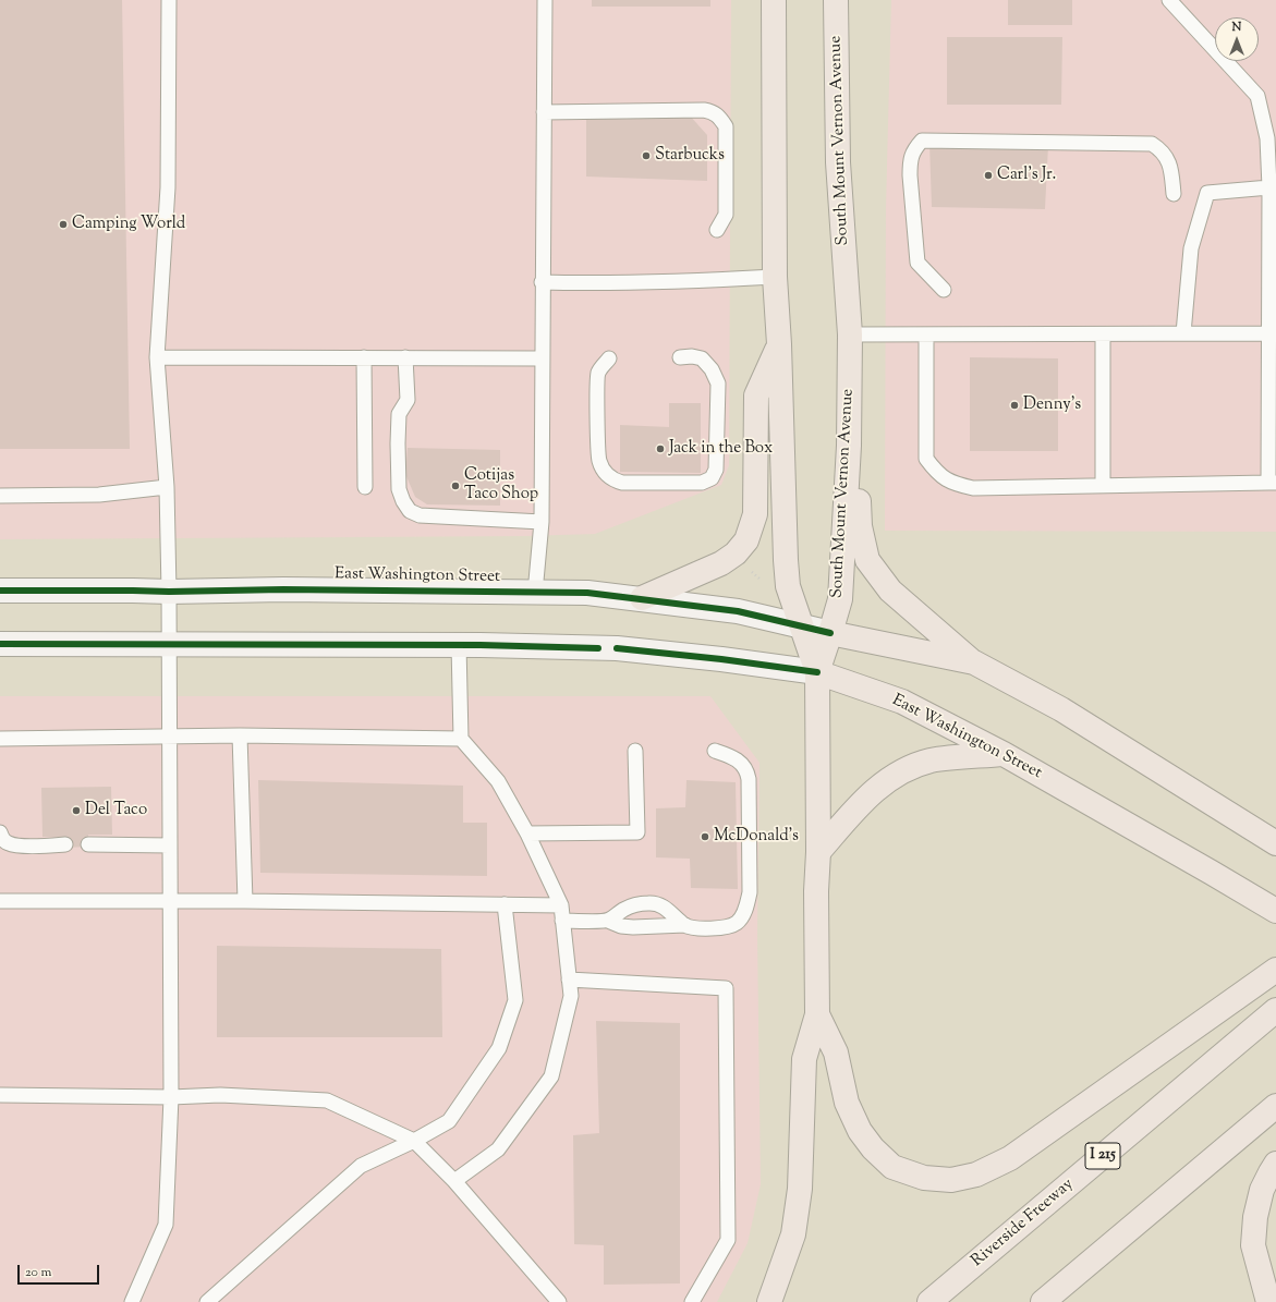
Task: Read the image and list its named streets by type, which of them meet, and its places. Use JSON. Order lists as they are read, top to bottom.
{
  "streets": {
    "main road": [
      "South Mount Vernon Avenue",
      "East Washington Street",
      "I 215",
      "Riverside Freeway"
    ]
  },
  "crossings": [
    ["South Mount Vernon Avenue", "East Washington Street"]
  ],
  "places": [
    "Starbucks",
    "Carl's Jr.",
    "Camping World",
    "Denny's",
    "Jack in the Box",
    "Cotijas Taco Shop",
    "Del Taco",
    "McDonald's"
  ],
  "scale_bar": "20 m",
  "north": "top"
}
